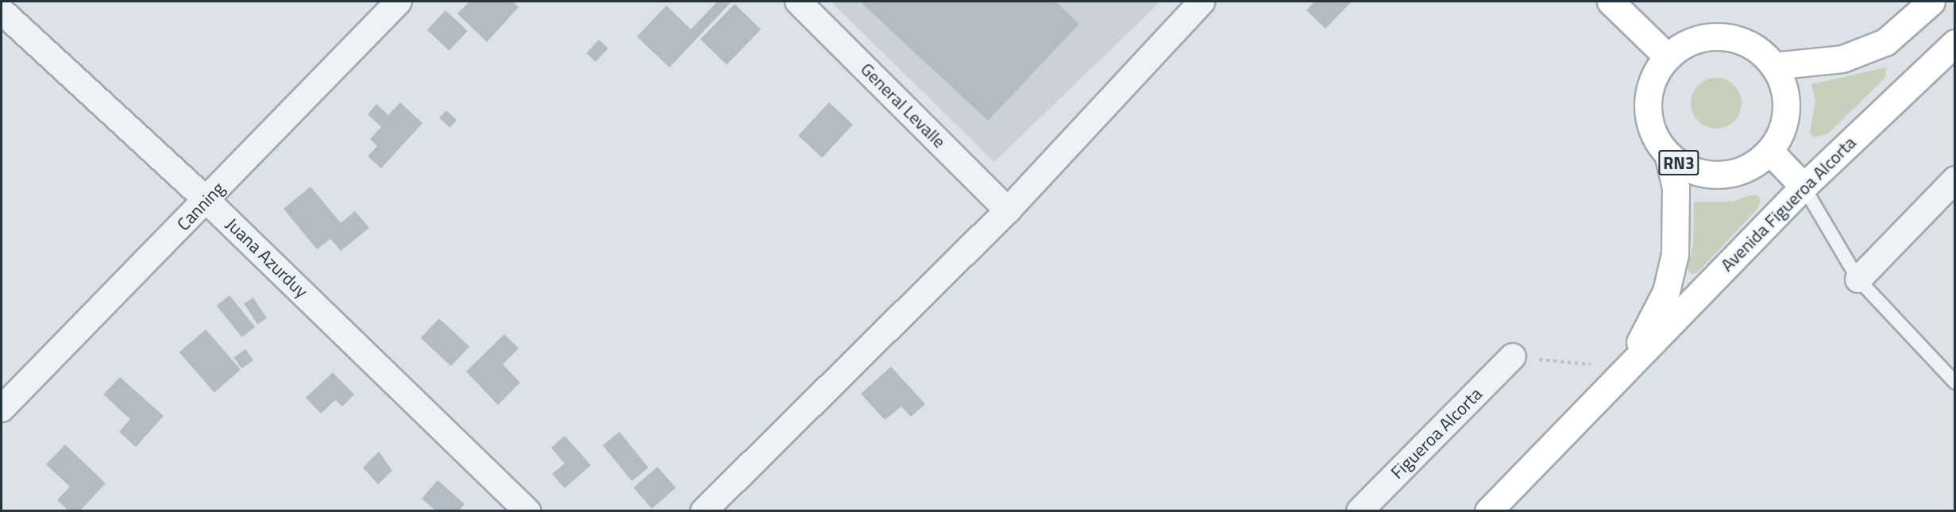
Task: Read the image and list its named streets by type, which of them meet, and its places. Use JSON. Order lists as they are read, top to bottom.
{
  "streets": {
    "main road": ["RN3", "Avenida Figueroa Alcorta"],
    "street": [
      "General Levalle",
      "Canning",
      "Juana Azurduy",
      "Figueroa Alcorta"
    ]
  },
  "crossings": [
    ["RN3", "Avenida Figueroa Alcorta"],
    ["Canning", "Juana Azurduy"]
  ]
}
